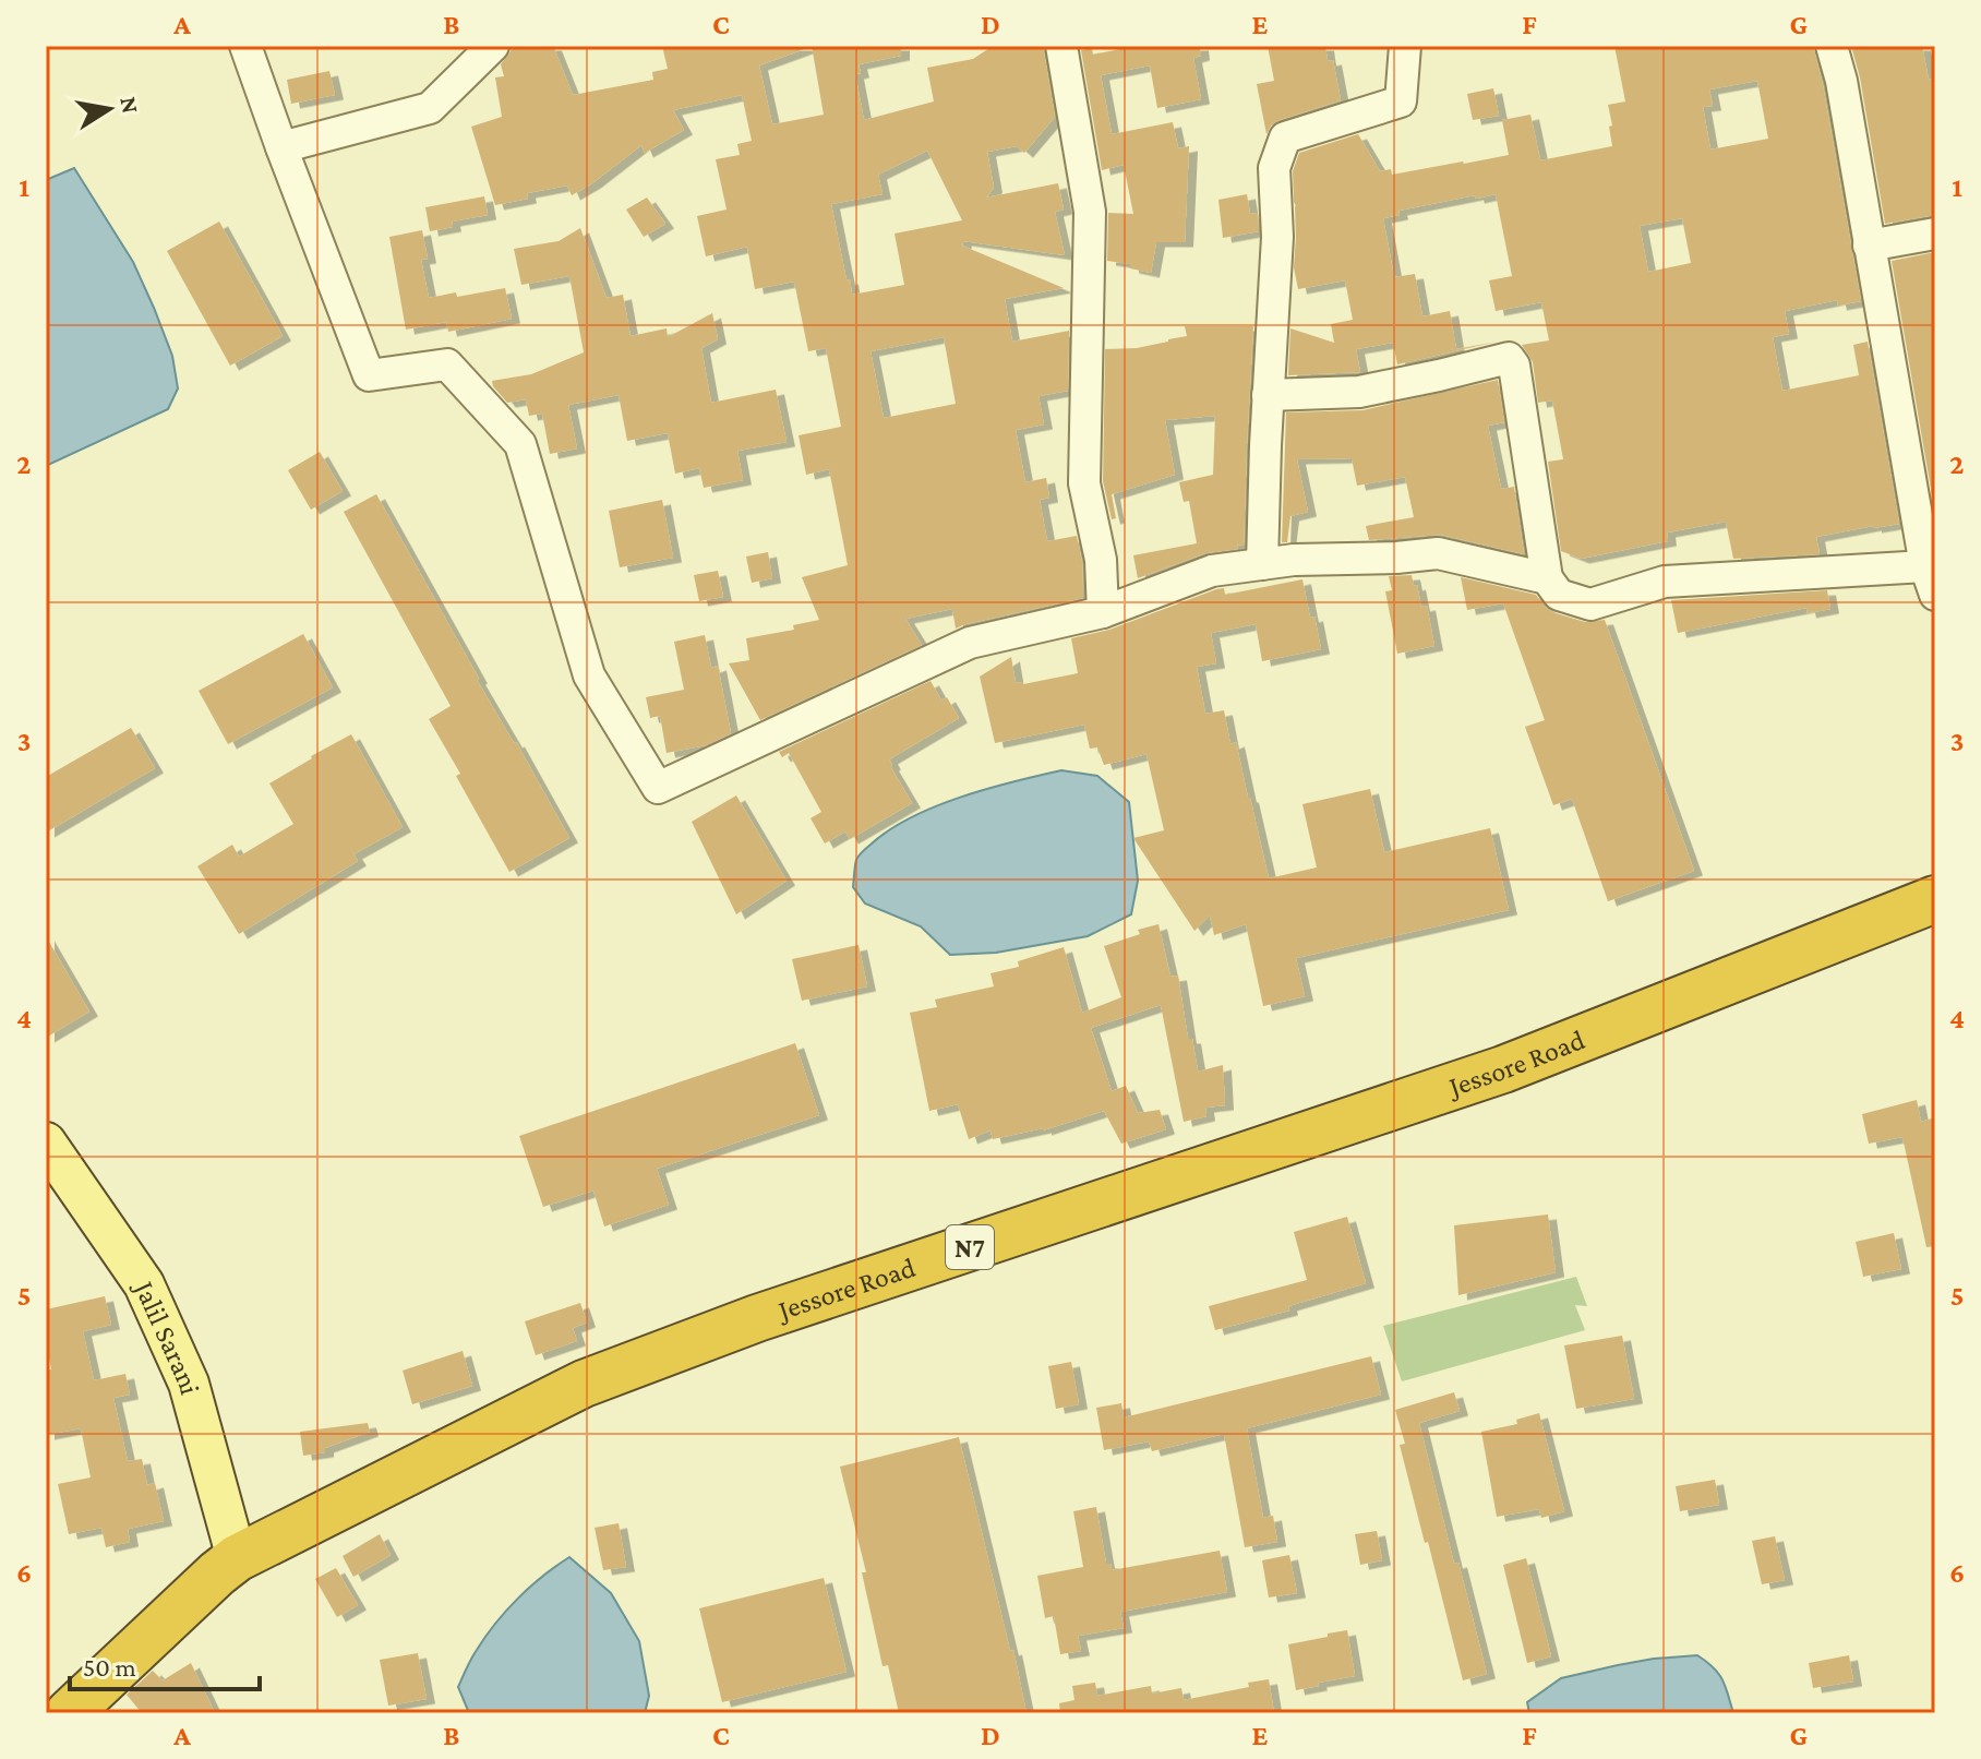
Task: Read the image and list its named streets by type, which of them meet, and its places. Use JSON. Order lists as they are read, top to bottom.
{
  "streets": {
    "highway": ["Jessore Road", "N7"],
    "main road": ["Jalil Sarani"]
  },
  "crossings": [
    ["Jessore Road", "Jalil Sarani"]
  ],
  "scale_bar": "50 m",
  "north": "right",
  "grid": {
    "columns": [
      "A",
      "B",
      "C",
      "D",
      "E",
      "F",
      "G"
    ],
    "rows": [
      "1",
      "2",
      "3",
      "4",
      "5",
      "6"
    ]
  }
}
